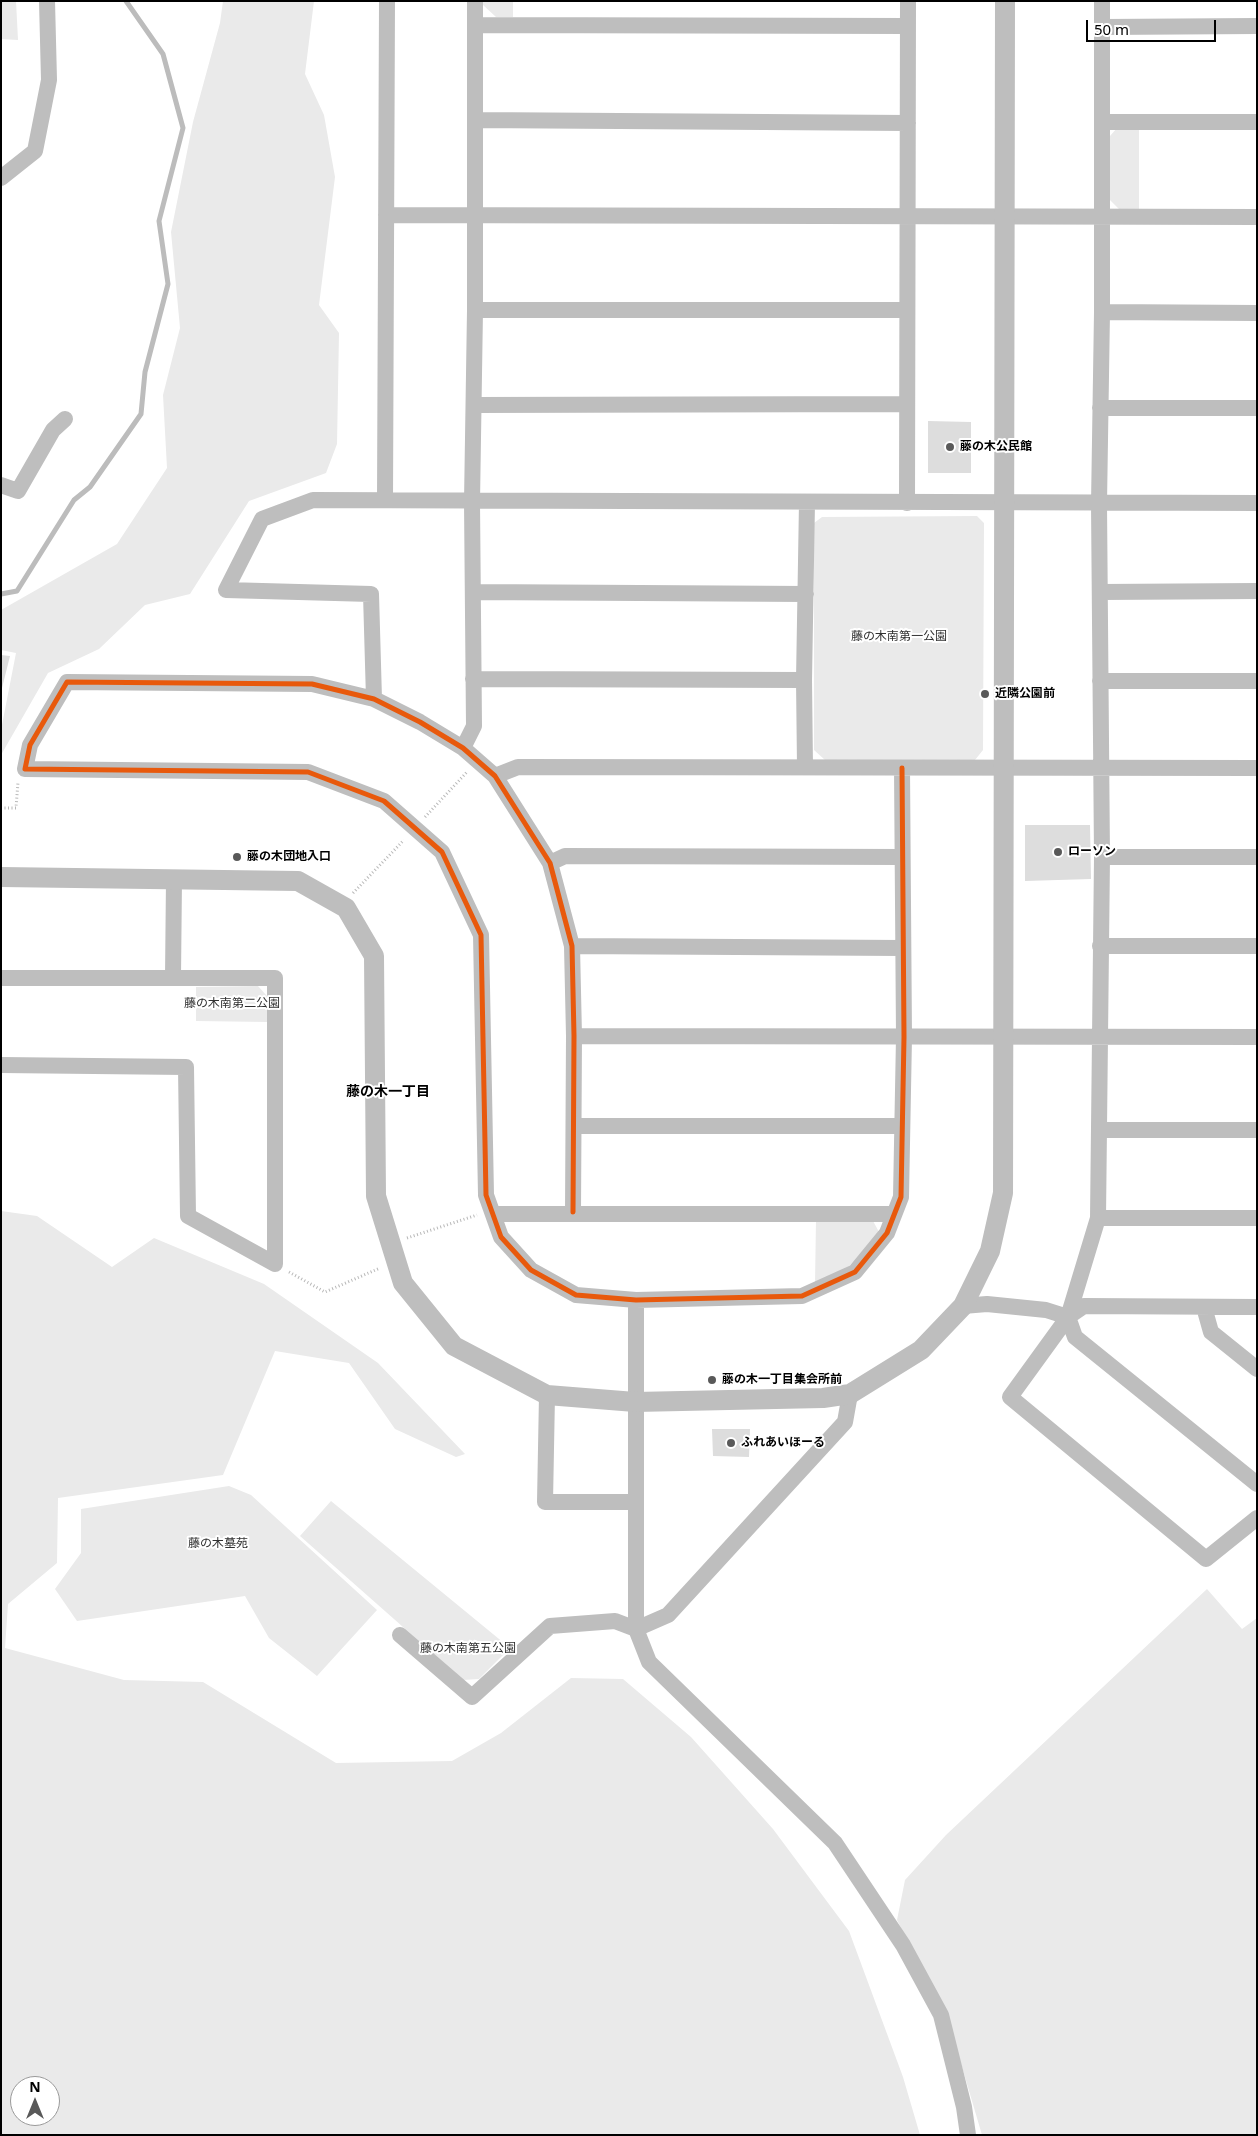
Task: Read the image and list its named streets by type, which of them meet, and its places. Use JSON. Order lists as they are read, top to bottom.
{
  "districts": ["藤の木一丁目"],
  "parks": [
    "藤の木南第一公園",
    "藤の木南第二公園",
    "藤の木墓苑",
    "藤の木南第五公園"
  ],
  "places": [
    "藤の木公民館",
    "近隣公園前",
    "ローソン",
    "藤の木団地入口",
    "藤の木一丁目集会所前",
    "ふれあいほーる"
  ],
  "scale_bar": "50 m",
  "north": "top"
}
